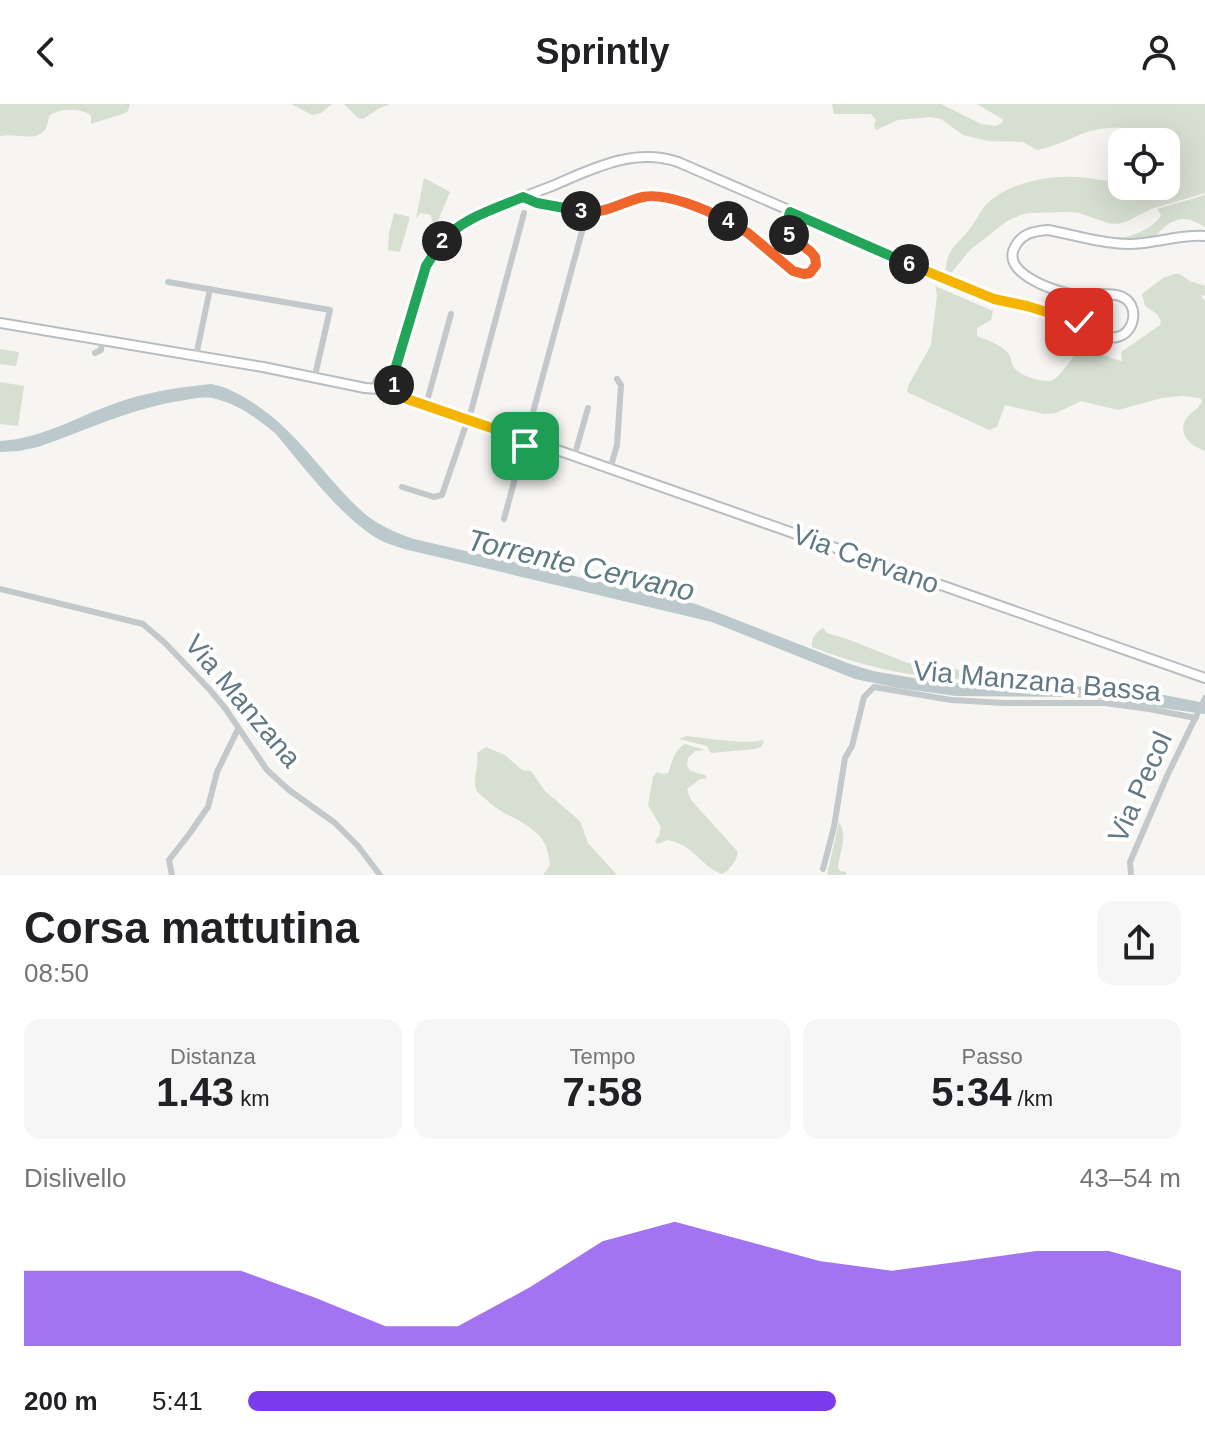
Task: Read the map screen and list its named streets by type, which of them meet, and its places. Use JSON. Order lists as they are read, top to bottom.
{
  "streets": {
    "main road": ["Via Cervano"],
    "street": ["Via Manzana Bassa", "Via Manzana", "Via Pecol"]
  },
  "crossings": [
    ["Via Manzana Bassa", "Via Pecol"]
  ],
  "water": ["Torrente Cervano"],
  "page": {
    "header": "Sprintly",
    "pins": [
      "3",
      "4",
      "5",
      "2",
      "6",
      "1"
    ],
    "heading": ["Corsa mattutina", "08:50"],
    "stats": [
      ["Distanza", "1.43 km"],
      ["Tempo", "7:58"],
      ["Passo", "5:34 /km"]
    ],
    "chart": ["Dislivello", "43–54 m"],
    "list": [
      {
        "name": "200 m",
        "note": "5:41"
      }
    ]
  }
}
